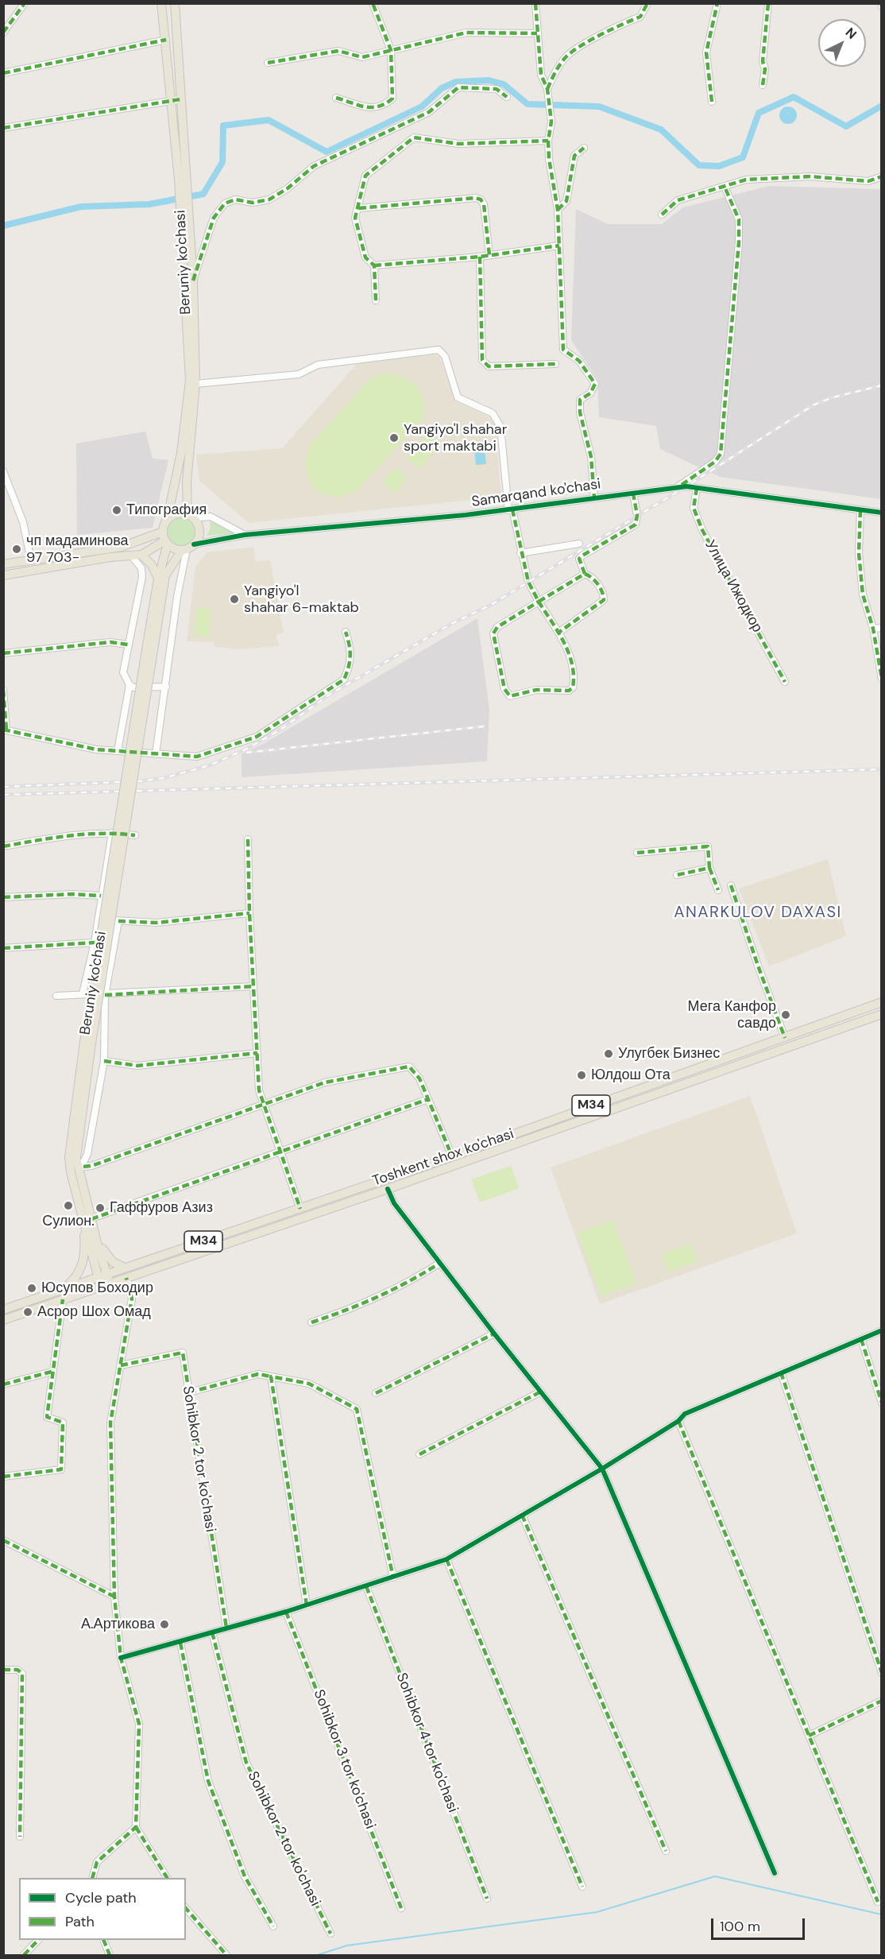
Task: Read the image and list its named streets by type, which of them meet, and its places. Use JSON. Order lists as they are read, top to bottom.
{
  "streets": {
    "main road": ["Beruniy ko'chasi", "M34", "Toshkent shox ko'chasi"],
    "street": [
      "Samarqand ko'chasi",
      "Улица Ижодкор",
      "Sohibkor 2 tor ko'chasi",
      "Sohibkor 4 tor ko'chasi",
      "Sohibkor 3 tor ko'chasi"
    ]
  },
  "crossings": [
    ["Beruniy ko'chasi", "Samarqand ko'chasi"],
    ["Beruniy ko'chasi", "Toshkent shox ko'chasi"],
    ["Samarqand ko'chasi", "Улица Ижодкор"]
  ],
  "districts": ["ANARKULOV DAXASI"],
  "places": [
    "Yangiyo'l shahar sport maktabi",
    "Типография",
    "чп мадаминова 97 703-",
    "Yangiyo'l shahar 6-maktab",
    "Мега Канфор савдо",
    "Улугбек Бизнес",
    "Юлдош Ота",
    "Сулион.",
    "Гаффуров Азиз",
    "Юсупов Боходир",
    "Асрор Шох Омад",
    "А.Артикова"
  ],
  "legend": ["Cycle path", "Path"],
  "scale_bar": "100 m",
  "north": "top right"
}
